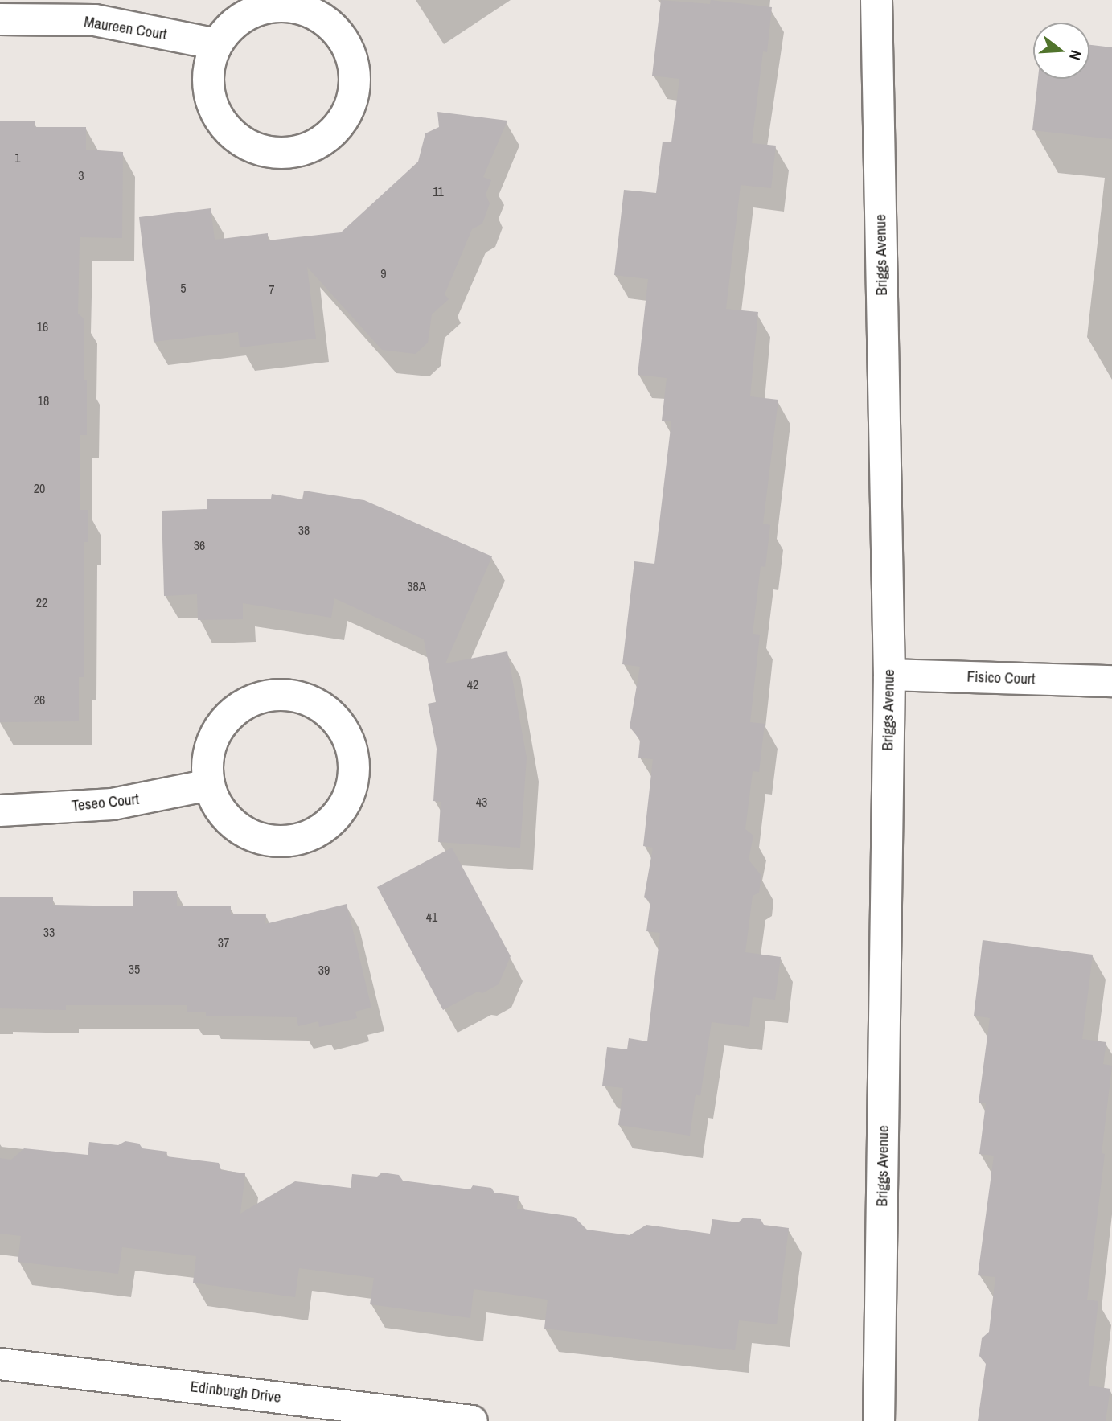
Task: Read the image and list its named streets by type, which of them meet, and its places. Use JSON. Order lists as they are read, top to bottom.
{
  "streets": {
    "street": [
      "Maureen Court",
      "Briggs Avenue",
      "Fisico Court",
      "Teseo Court",
      "Edinburgh Drive"
    ]
  },
  "crossings": [
    ["Briggs Avenue", "Fisico Court"]
  ],
  "house_numbers": [
    "1",
    "3",
    "11",
    "9",
    "5",
    "7",
    "16",
    "18",
    "20",
    "38",
    "36",
    "38A",
    "22",
    "42",
    "26",
    "43",
    "41",
    "33",
    "37",
    "35",
    "39"
  ],
  "north": "right"
}
